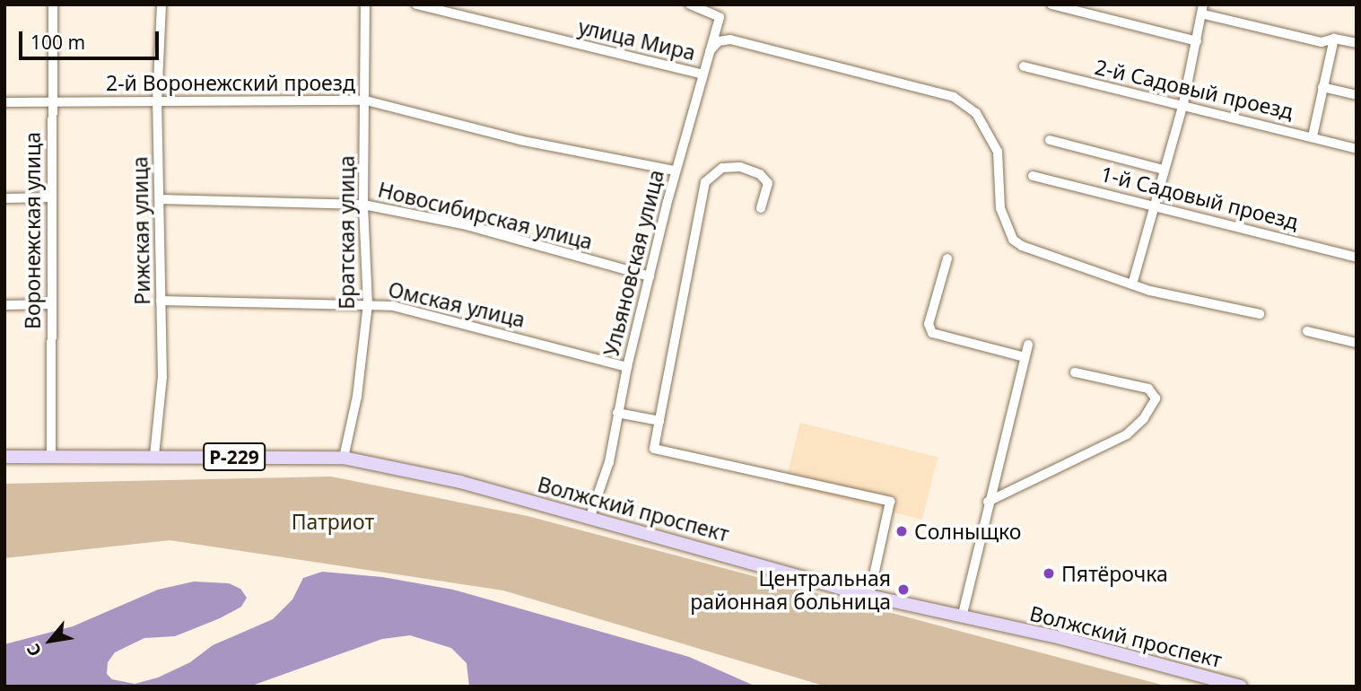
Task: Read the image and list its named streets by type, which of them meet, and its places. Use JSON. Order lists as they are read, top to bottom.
{
  "streets": {
    "main road": ["Р-229", "Волжский проспект"],
    "street": [
      "улица Мира",
      "2-й Воронежский проезд",
      "2-й Садовый проезд",
      "1-й Садовый проезд",
      "Новосибирская улица",
      "Воронежская улица",
      "Рижская улица",
      "Братская улица",
      "Ульяновская улица",
      "Омская улица"
    ]
  },
  "crossings": [
    ["улица Мира", "Ульяновская улица"],
    ["2-й Воронежский проезд", "Воронежская улица"],
    ["2-й Воронежский проезд", "Рижская улица"],
    ["2-й Воронежский проезд", "Братская улица"],
    ["2-й Воронежский проезд", "Ульяновская улица"],
    ["Новосибирская улица", "Рижская улица"],
    ["Новосибирская улица", "Братская улица"],
    ["Новосибирская улица", "Ульяновская улица"],
    ["Воронежская улица", "Волжский проспект"],
    ["Рижская улица", "Омская улица"],
    ["Рижская улица", "Волжский проспект"],
    ["Братская улица", "Омская улица"],
    ["Братская улица", "Волжский проспект"],
    ["Ульяновская улица", "Омская улица"],
    ["Ульяновская улица", "Волжский проспект"]
  ],
  "parks": ["Патриот"],
  "places": ["Солныщко", "Пятёрочка", "Центральная районная больница"],
  "scale_bar": "100 m",
  "north": "bottom left"
}
